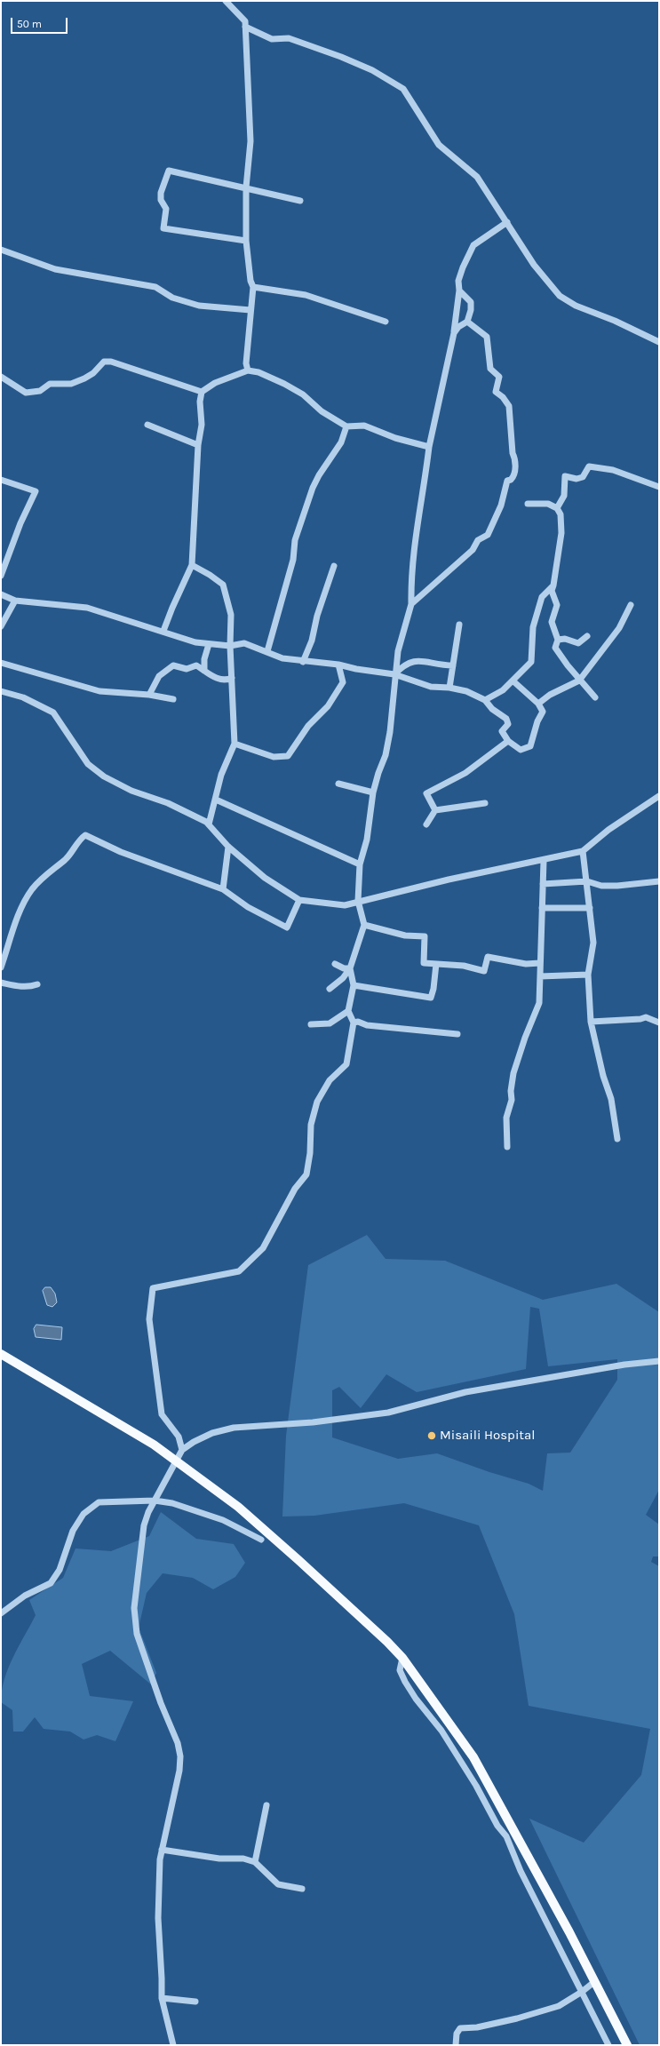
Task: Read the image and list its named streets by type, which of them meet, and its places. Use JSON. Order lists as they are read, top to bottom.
{
  "places": ["Misaili Hospital"],
  "scale_bar": "50 m"
}
